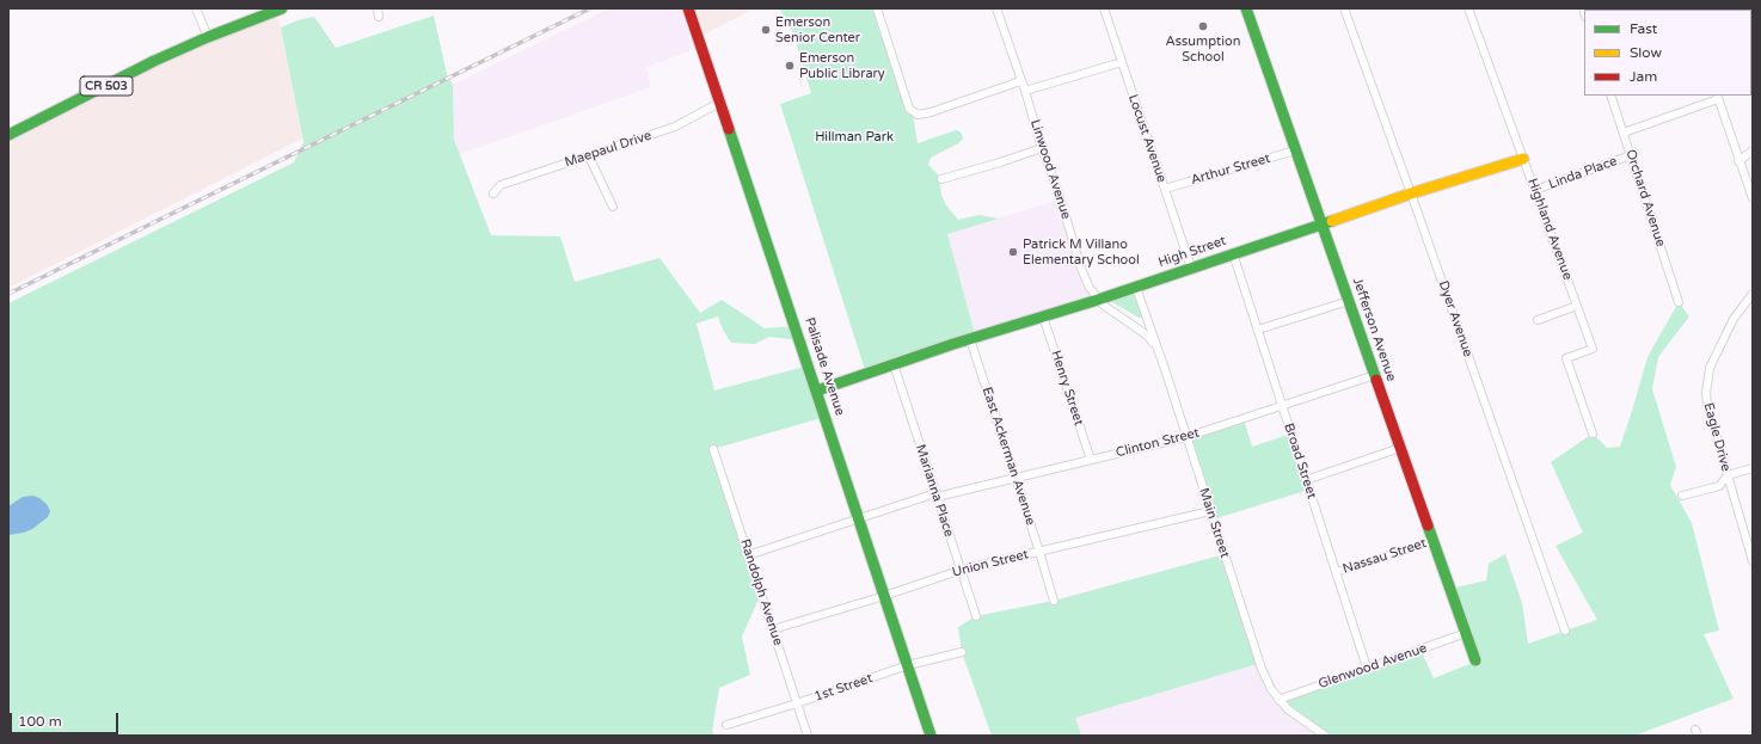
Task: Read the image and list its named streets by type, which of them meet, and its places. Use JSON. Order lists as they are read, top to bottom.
{
  "streets": {
    "street": [
      "CR 503",
      "Locust Avenue",
      "Maepaul Drive",
      "Linwood Avenue",
      "Arthur Street",
      "Linda Place",
      "Orchard Avenue",
      "Highland Avenue",
      "High Street",
      "Dyer Avenue",
      "Jefferson Avenue",
      "Palisade Avenue",
      "Henry Street",
      "Eagle Drive",
      "Clinton Street",
      "East Ackerman Avenue",
      "Broad Street",
      "Marianna Place",
      "Main Street",
      "Nassau Street",
      "Union Street",
      "Randolph Avenue",
      "Glenwood Avenue",
      "1st Street"
    ]
  },
  "crossings": [
    ["Locust Avenue", "Arthur Street"],
    ["Locust Avenue", "High Street"],
    ["Maepaul Drive", "Palisade Avenue"],
    ["Linwood Avenue", "High Street"],
    ["Linwood Avenue", "Main Street"],
    ["Arthur Street", "Jefferson Avenue"],
    ["Linda Place", "Orchard Avenue"],
    ["Linda Place", "Highland Avenue"],
    ["Highland Avenue", "High Street"],
    ["High Street", "Dyer Avenue"],
    ["High Street", "Jefferson Avenue"],
    ["High Street", "Palisade Avenue"],
    ["High Street", "Henry Street"],
    ["High Street", "East Ackerman Avenue"],
    ["High Street", "Broad Street"],
    ["High Street", "Marianna Place"],
    ["High Street", "Main Street"],
    ["Jefferson Avenue", "Clinton Street"],
    ["Jefferson Avenue", "Nassau Street"],
    ["Jefferson Avenue", "Glenwood Avenue"],
    ["Palisade Avenue", "Clinton Street"],
    ["Palisade Avenue", "Union Street"],
    ["Palisade Avenue", "1st Street"],
    ["Henry Street", "Clinton Street"],
    ["Clinton Street", "East Ackerman Avenue"],
    ["Clinton Street", "Broad Street"],
    ["Clinton Street", "Marianna Place"],
    ["Clinton Street", "Main Street"],
    ["Clinton Street", "Randolph Avenue"],
    ["East Ackerman Avenue", "Union Street"],
    ["Broad Street", "Nassau Street"],
    ["Broad Street", "Glenwood Avenue"],
    ["Marianna Place", "Union Street"],
    ["Main Street", "Union Street"],
    ["Main Street", "Glenwood Avenue"],
    ["Union Street", "Randolph Avenue"],
    ["Randolph Avenue", "1st Street"]
  ],
  "parks": ["Hillman Park"],
  "places": [
    "Assumption School",
    "Emerson Senior Center",
    "Emerson Public Library",
    "Patrick M Villano Elementary School"
  ],
  "legend": ["Fast", "Slow", "Jam"],
  "scale_bar": "100 m"
}
